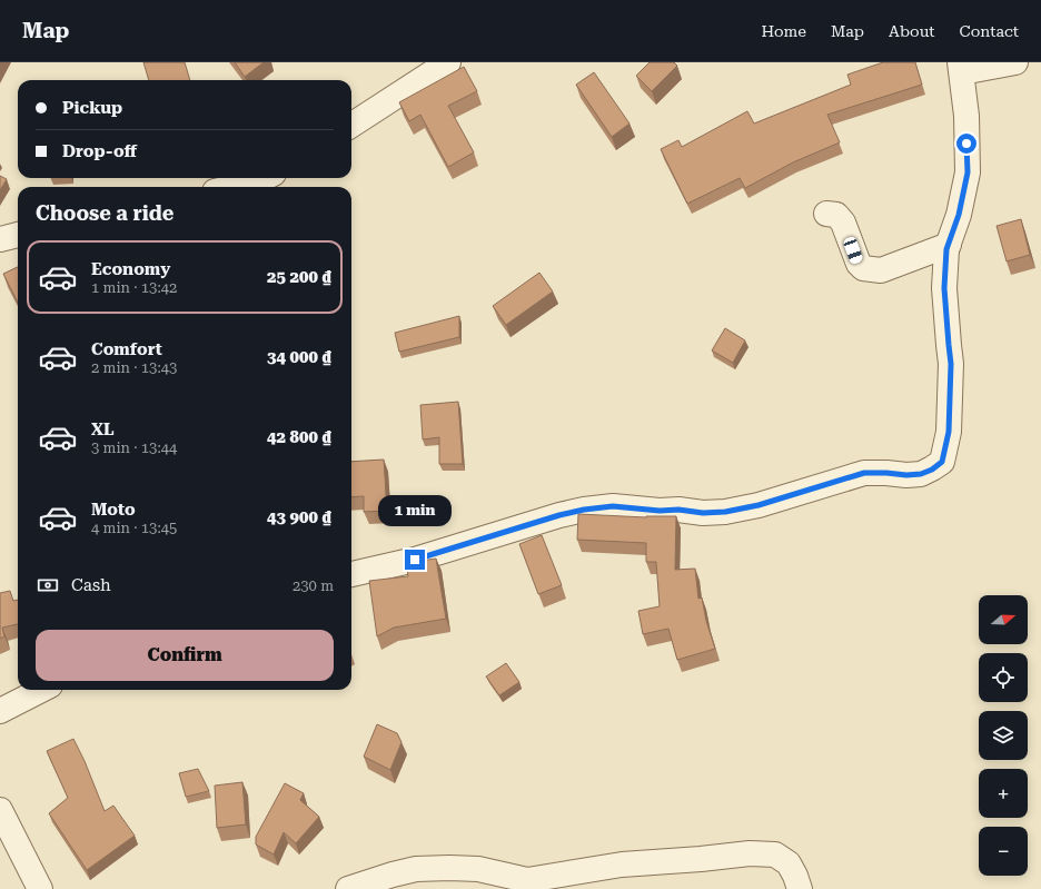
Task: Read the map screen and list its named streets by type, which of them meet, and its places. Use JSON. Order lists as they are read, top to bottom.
{
  "north": "right",
  "page": {
    "header": "Map",
    "nav": [
      "Home",
      "Map",
      "About",
      "Contact"
    ],
    "banner": ["Pickup", "Drop-off"],
    "heading": "Choose a ride",
    "list": [
      {
        "name": "Economy",
        "note": "1 min · 13:42",
        "value": "25 200 ₫"
      },
      {
        "name": "Comfort",
        "note": "2 min · 13:43",
        "value": "34 000 ₫"
      },
      {
        "name": "XL",
        "note": "3 min · 13:44",
        "value": "42 800 ₫"
      },
      {
        "name": "Moto",
        "note": "4 min · 13:45",
        "value": "43 900 ₫"
      }
    ],
    "bubble": "1 min",
    "pay": ["Cash", "230 m"],
    "map_buttons": ["+", "−"],
    "buttons": "Confirm"
  }
}
